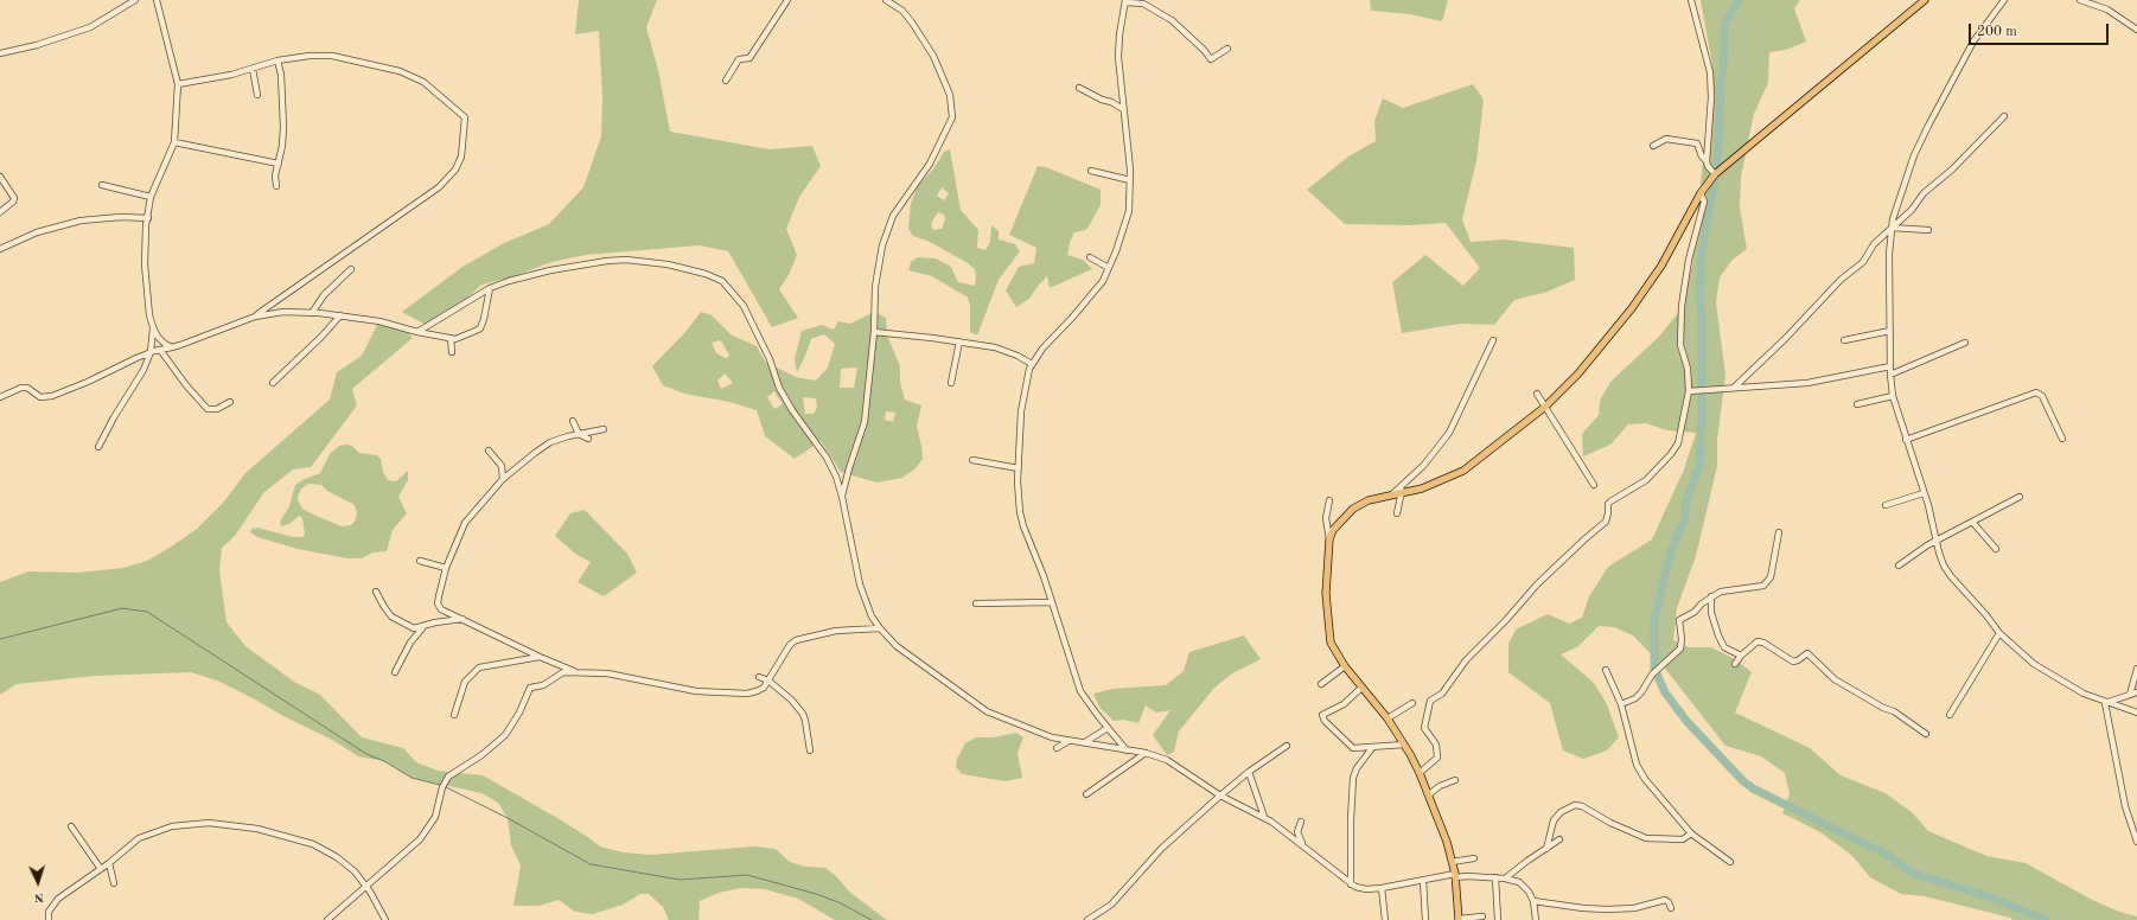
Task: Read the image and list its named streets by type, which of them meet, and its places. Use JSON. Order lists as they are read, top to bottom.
{
  "scale_bar": "200 m",
  "north": "bottom"
}
